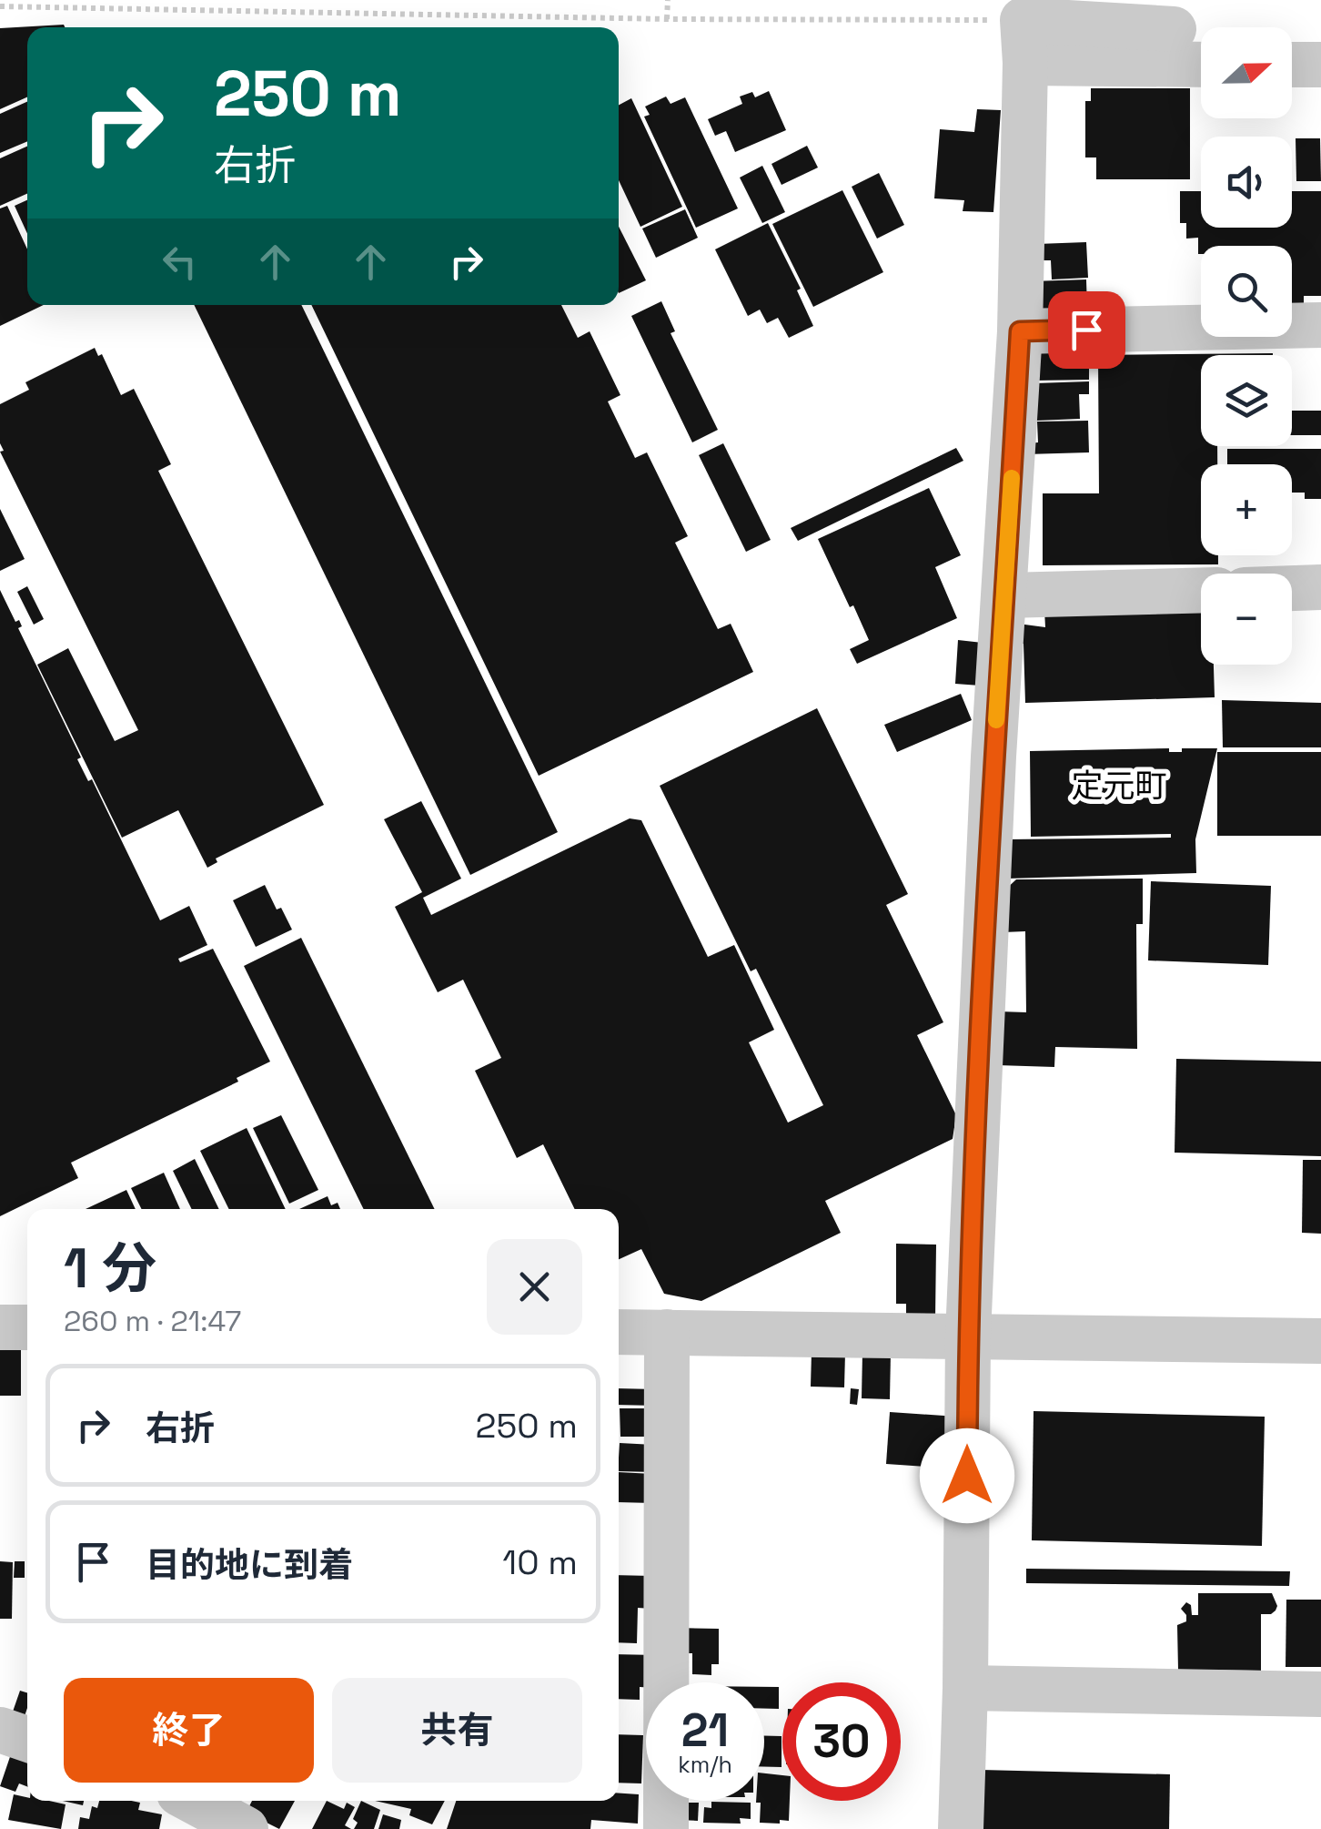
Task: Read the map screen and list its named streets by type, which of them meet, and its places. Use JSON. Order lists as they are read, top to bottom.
{
  "districts": ["定元町"],
  "north": "right",
  "page": {
    "map_buttons": ["+", "−"],
    "turn": ["250 m", "右折"],
    "heading": ["1 分", "260 m · 21:47"],
    "list": [
      {
        "name": "右折",
        "value": "250 m"
      },
      {
        "name": "目的地に到着",
        "value": "10 m"
      }
    ],
    "buttons": ["終了", "共有"],
    "speed": "21 km/h",
    "limit": "30"
  }
}
